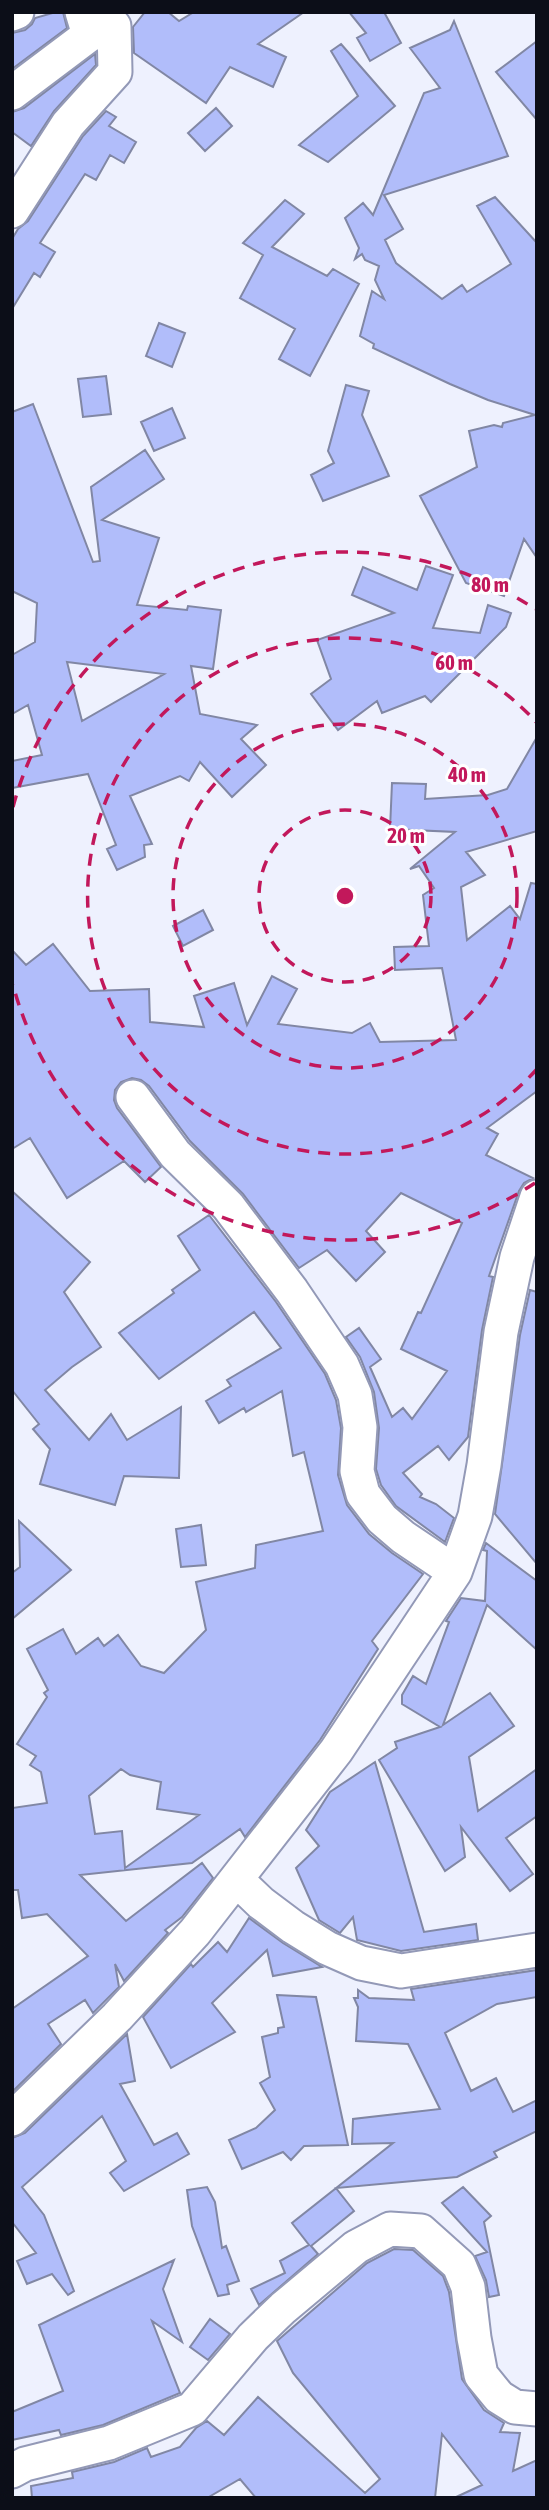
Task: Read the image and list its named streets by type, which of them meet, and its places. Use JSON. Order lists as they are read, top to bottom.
{
  "rings": [
    "80 m",
    "60 m",
    "40 m",
    "20 m"
  ]
}
